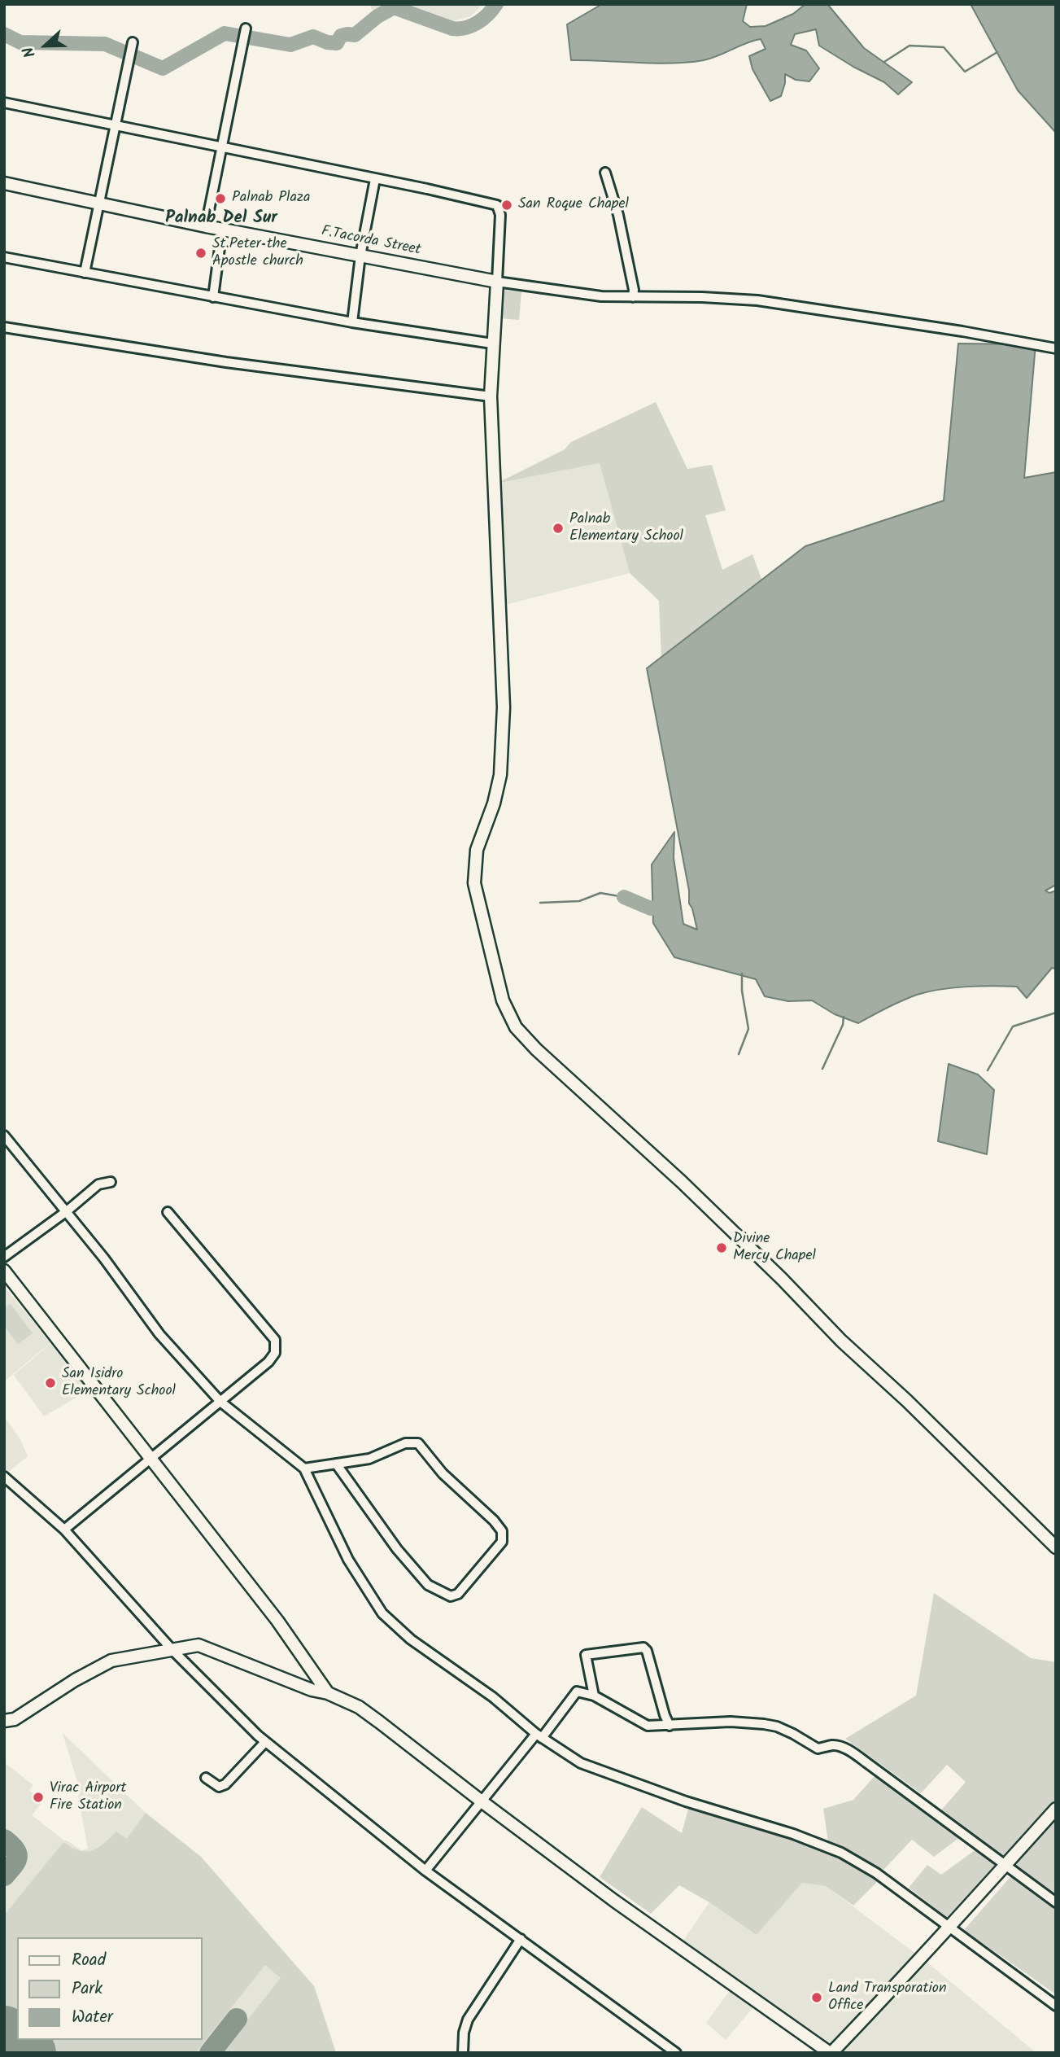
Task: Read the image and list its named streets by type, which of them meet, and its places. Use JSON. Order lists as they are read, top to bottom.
{
  "streets": {
    "street": ["F.Tacorda Street"]
  },
  "districts": ["Palnab Del Sur"],
  "places": [
    "Palnab Plaza",
    "San Roque Chapel",
    "St.Peter the Apostle church",
    "Palnab Elementary School",
    "Divine Mercy Chapel",
    "San Isidro Elementary School",
    "Virac Airport Fire Station",
    "Land Transporation Office"
  ],
  "legend": ["Road", "Park", "Water"],
  "north": "left"
}
